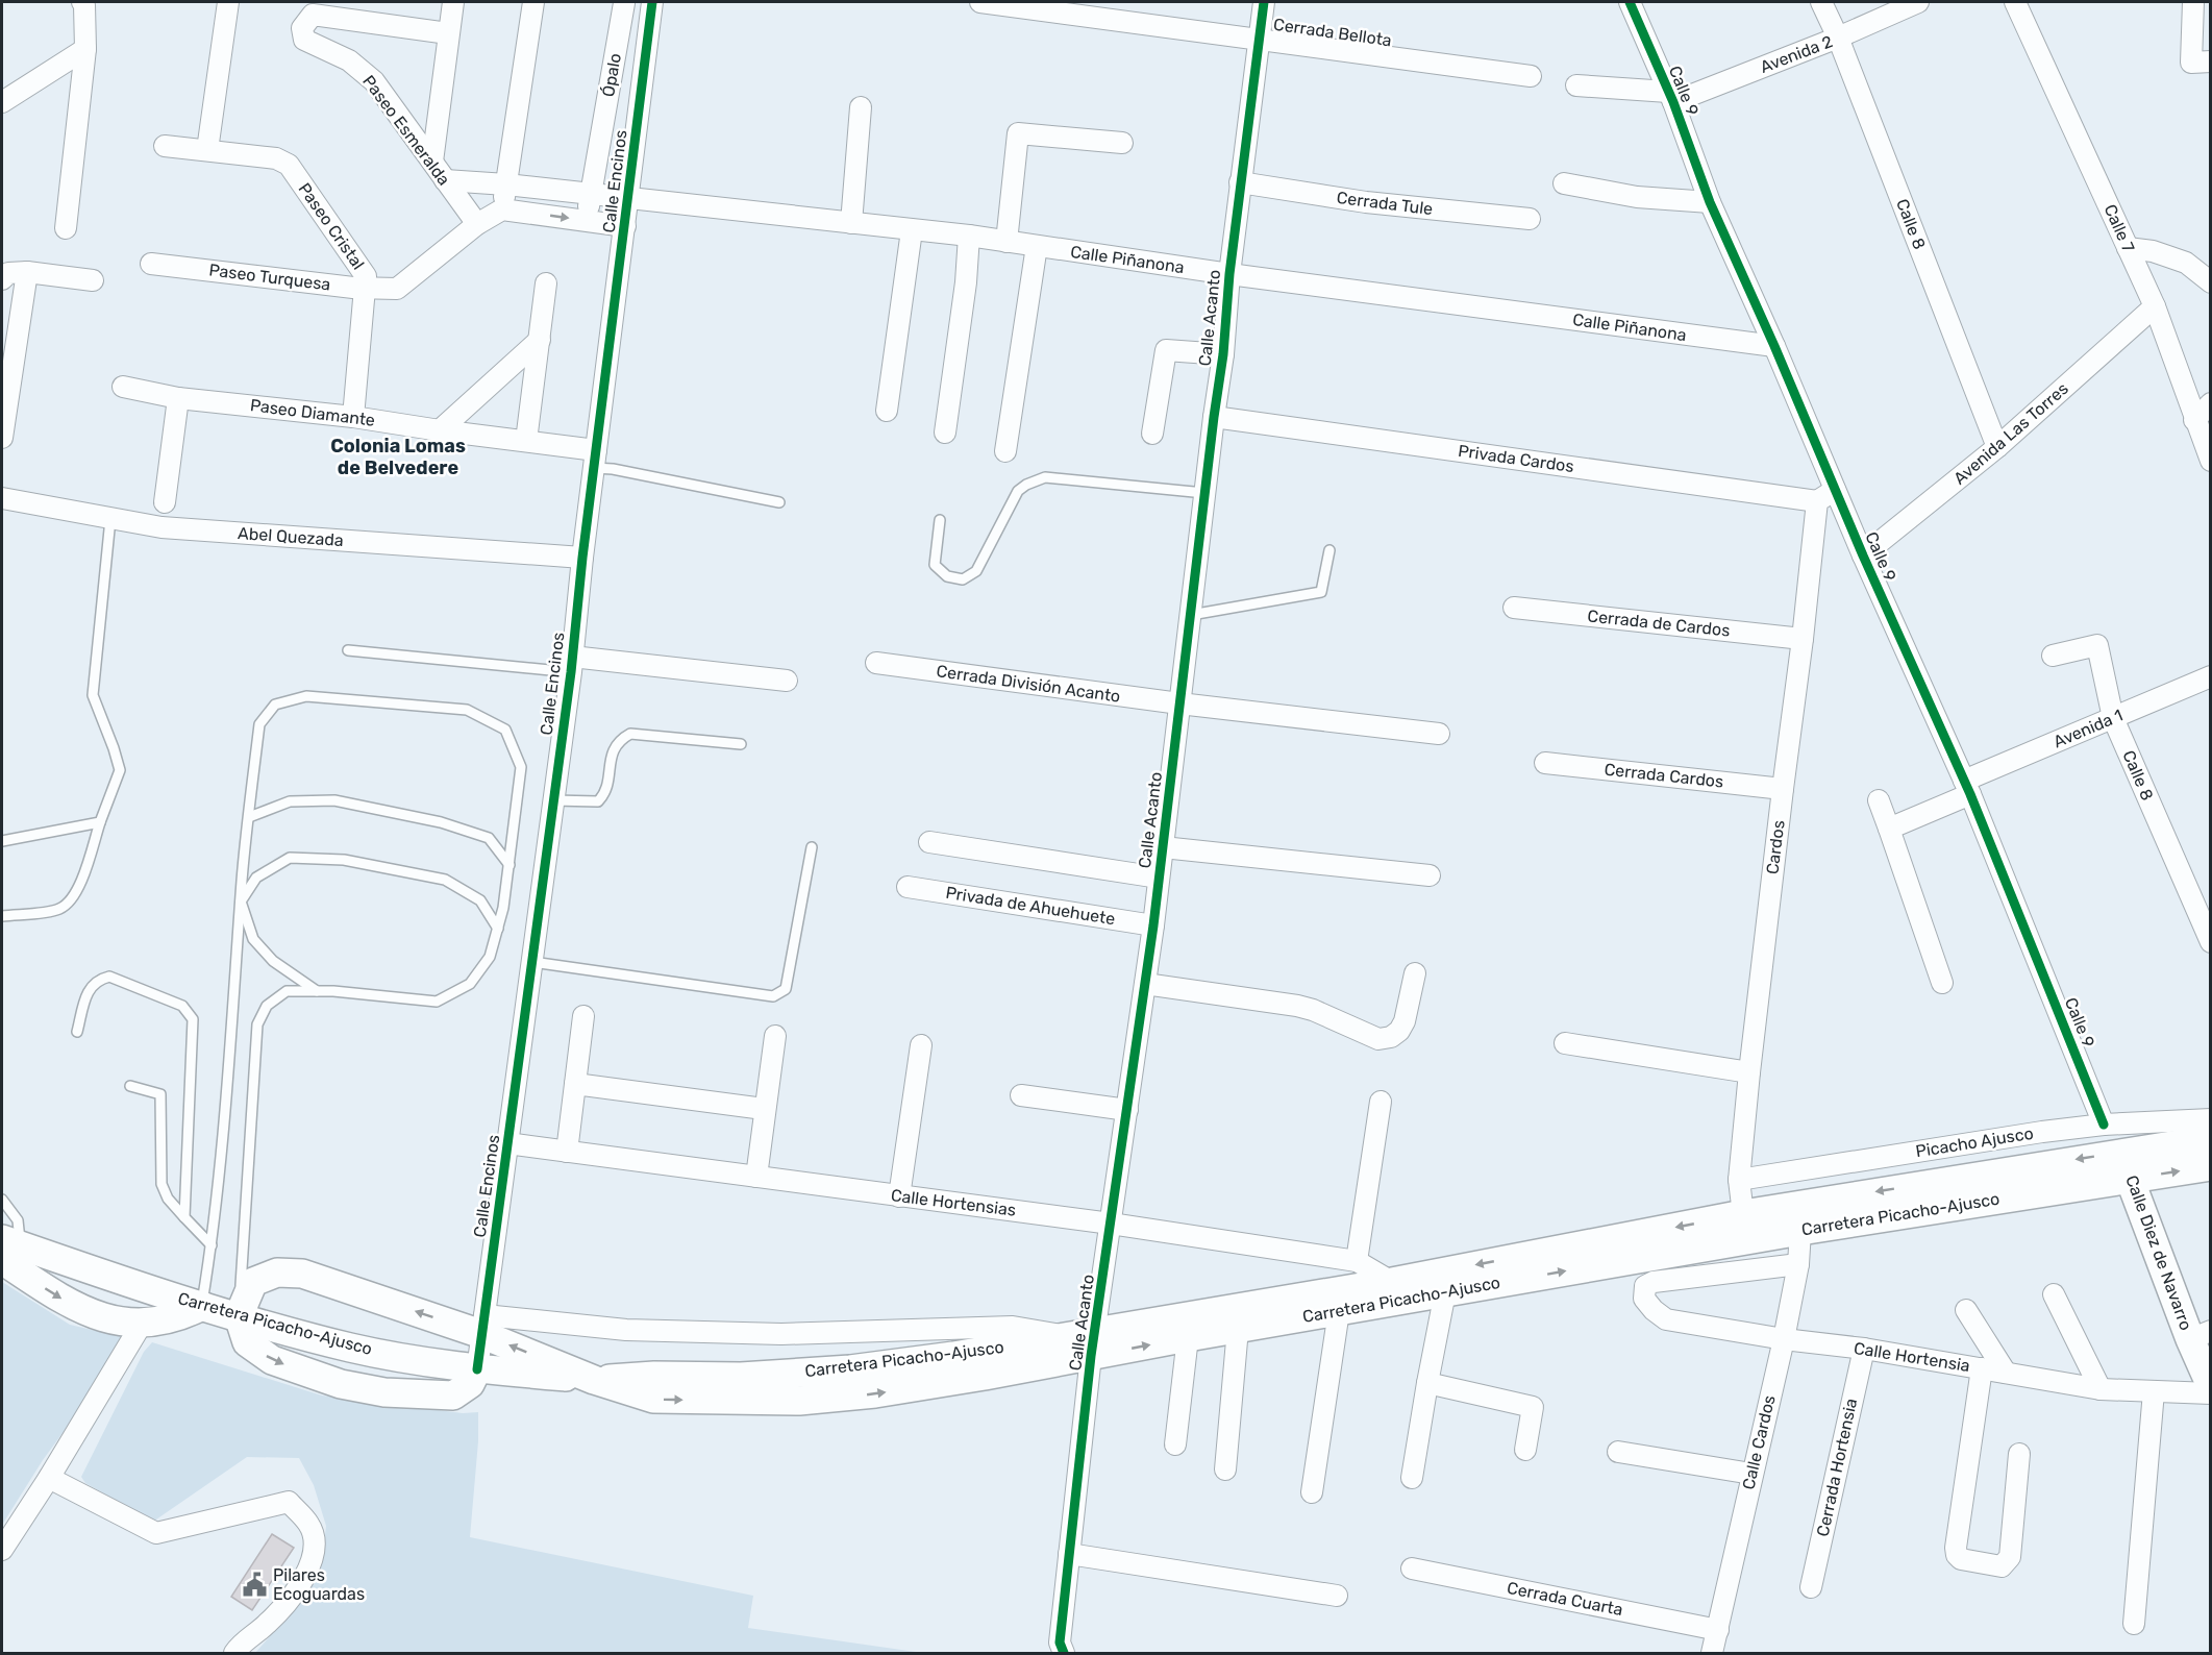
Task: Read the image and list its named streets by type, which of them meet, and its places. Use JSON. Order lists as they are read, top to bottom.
{
  "streets": {
    "main road": ["Carretera Picacho-Ajusco", "Calle Diez de Navarro"],
    "street": [
      "Cerrada Bellota",
      "Avenida 2",
      "Ópalo",
      "Calle 9",
      "Paseo Esmeralda",
      "Calle Encinos",
      "Cerrada Tule",
      "Calle 8",
      "Paseo Cristal",
      "Calle 7",
      "Calle Piñanona",
      "Paseo Turquesa",
      "Calle Acanto",
      "Paseo Diamante",
      "Avenida Las Torres",
      "Privada Cardos",
      "Abel Quezada",
      "Cerrada de Cardos",
      "Cerrada División Acanto",
      "Avenida 1",
      "Cerrada Cardos",
      "Cardos",
      "Privada de Ahuehuete",
      "Picacho Ajusco",
      "Calle Hortensias",
      "Calle Hortensia",
      "Calle Cardos",
      "Cerrada Hortensia",
      "Cerrada Cuarta"
    ]
  },
  "crossings": [
    ["Cerrada Bellota", "Calle Acanto"],
    ["Avenida 2", "Calle 9"],
    ["Avenida 2", "Calle 8"],
    ["Calle 9", "Calle Piñanona"],
    ["Calle 9", "Avenida Las Torres"],
    ["Calle 9", "Privada Cardos"],
    ["Calle 9", "Avenida 1"],
    ["Calle 9", "Cardos"],
    ["Calle 9", "Picacho Ajusco"],
    ["Paseo Esmeralda", "Paseo Turquesa"],
    ["Calle Encinos", "Calle Piñanona"],
    ["Calle Encinos", "Paseo Diamante"],
    ["Calle Encinos", "Abel Quezada"],
    ["Calle Encinos", "Calle Hortensias"],
    ["Calle Encinos", "Carretera Picacho-Ajusco"],
    ["Cerrada Tule", "Calle Acanto"],
    ["Calle 8", "Avenida Las Torres"],
    ["Calle 8", "Avenida 1"],
    ["Paseo Cristal", "Paseo Turquesa"],
    ["Paseo Cristal", "Paseo Diamante"],
    ["Calle 7", "Avenida Las Torres"],
    ["Calle Piñanona", "Calle Acanto"],
    ["Calle Acanto", "Privada Cardos"],
    ["Calle Acanto", "Cerrada División Acanto"],
    ["Calle Acanto", "Privada de Ahuehuete"],
    ["Calle Acanto", "Calle Hortensias"],
    ["Calle Acanto", "Carretera Picacho-Ajusco"],
    ["Privada Cardos", "Cardos"],
    ["Cerrada de Cardos", "Cardos"],
    ["Cerrada Cardos", "Cardos"],
    ["Cardos", "Picacho Ajusco"],
    ["Cardos", "Carretera Picacho-Ajusco"],
    ["Calle Hortensias", "Carretera Picacho-Ajusco"],
    ["Carretera Picacho-Ajusco", "Calle Diez de Navarro"],
    ["Carretera Picacho-Ajusco", "Calle Cardos"],
    ["Calle Hortensia", "Calle Cardos"],
    ["Calle Hortensia", "Cerrada Hortensia"],
    ["Calle Cardos", "Cerrada Cuarta"]
  ],
  "districts": ["Colonia Lomas de Belvedere"],
  "places": {
    "public building": ["Pilares Ecoguardas"]
  }
}
